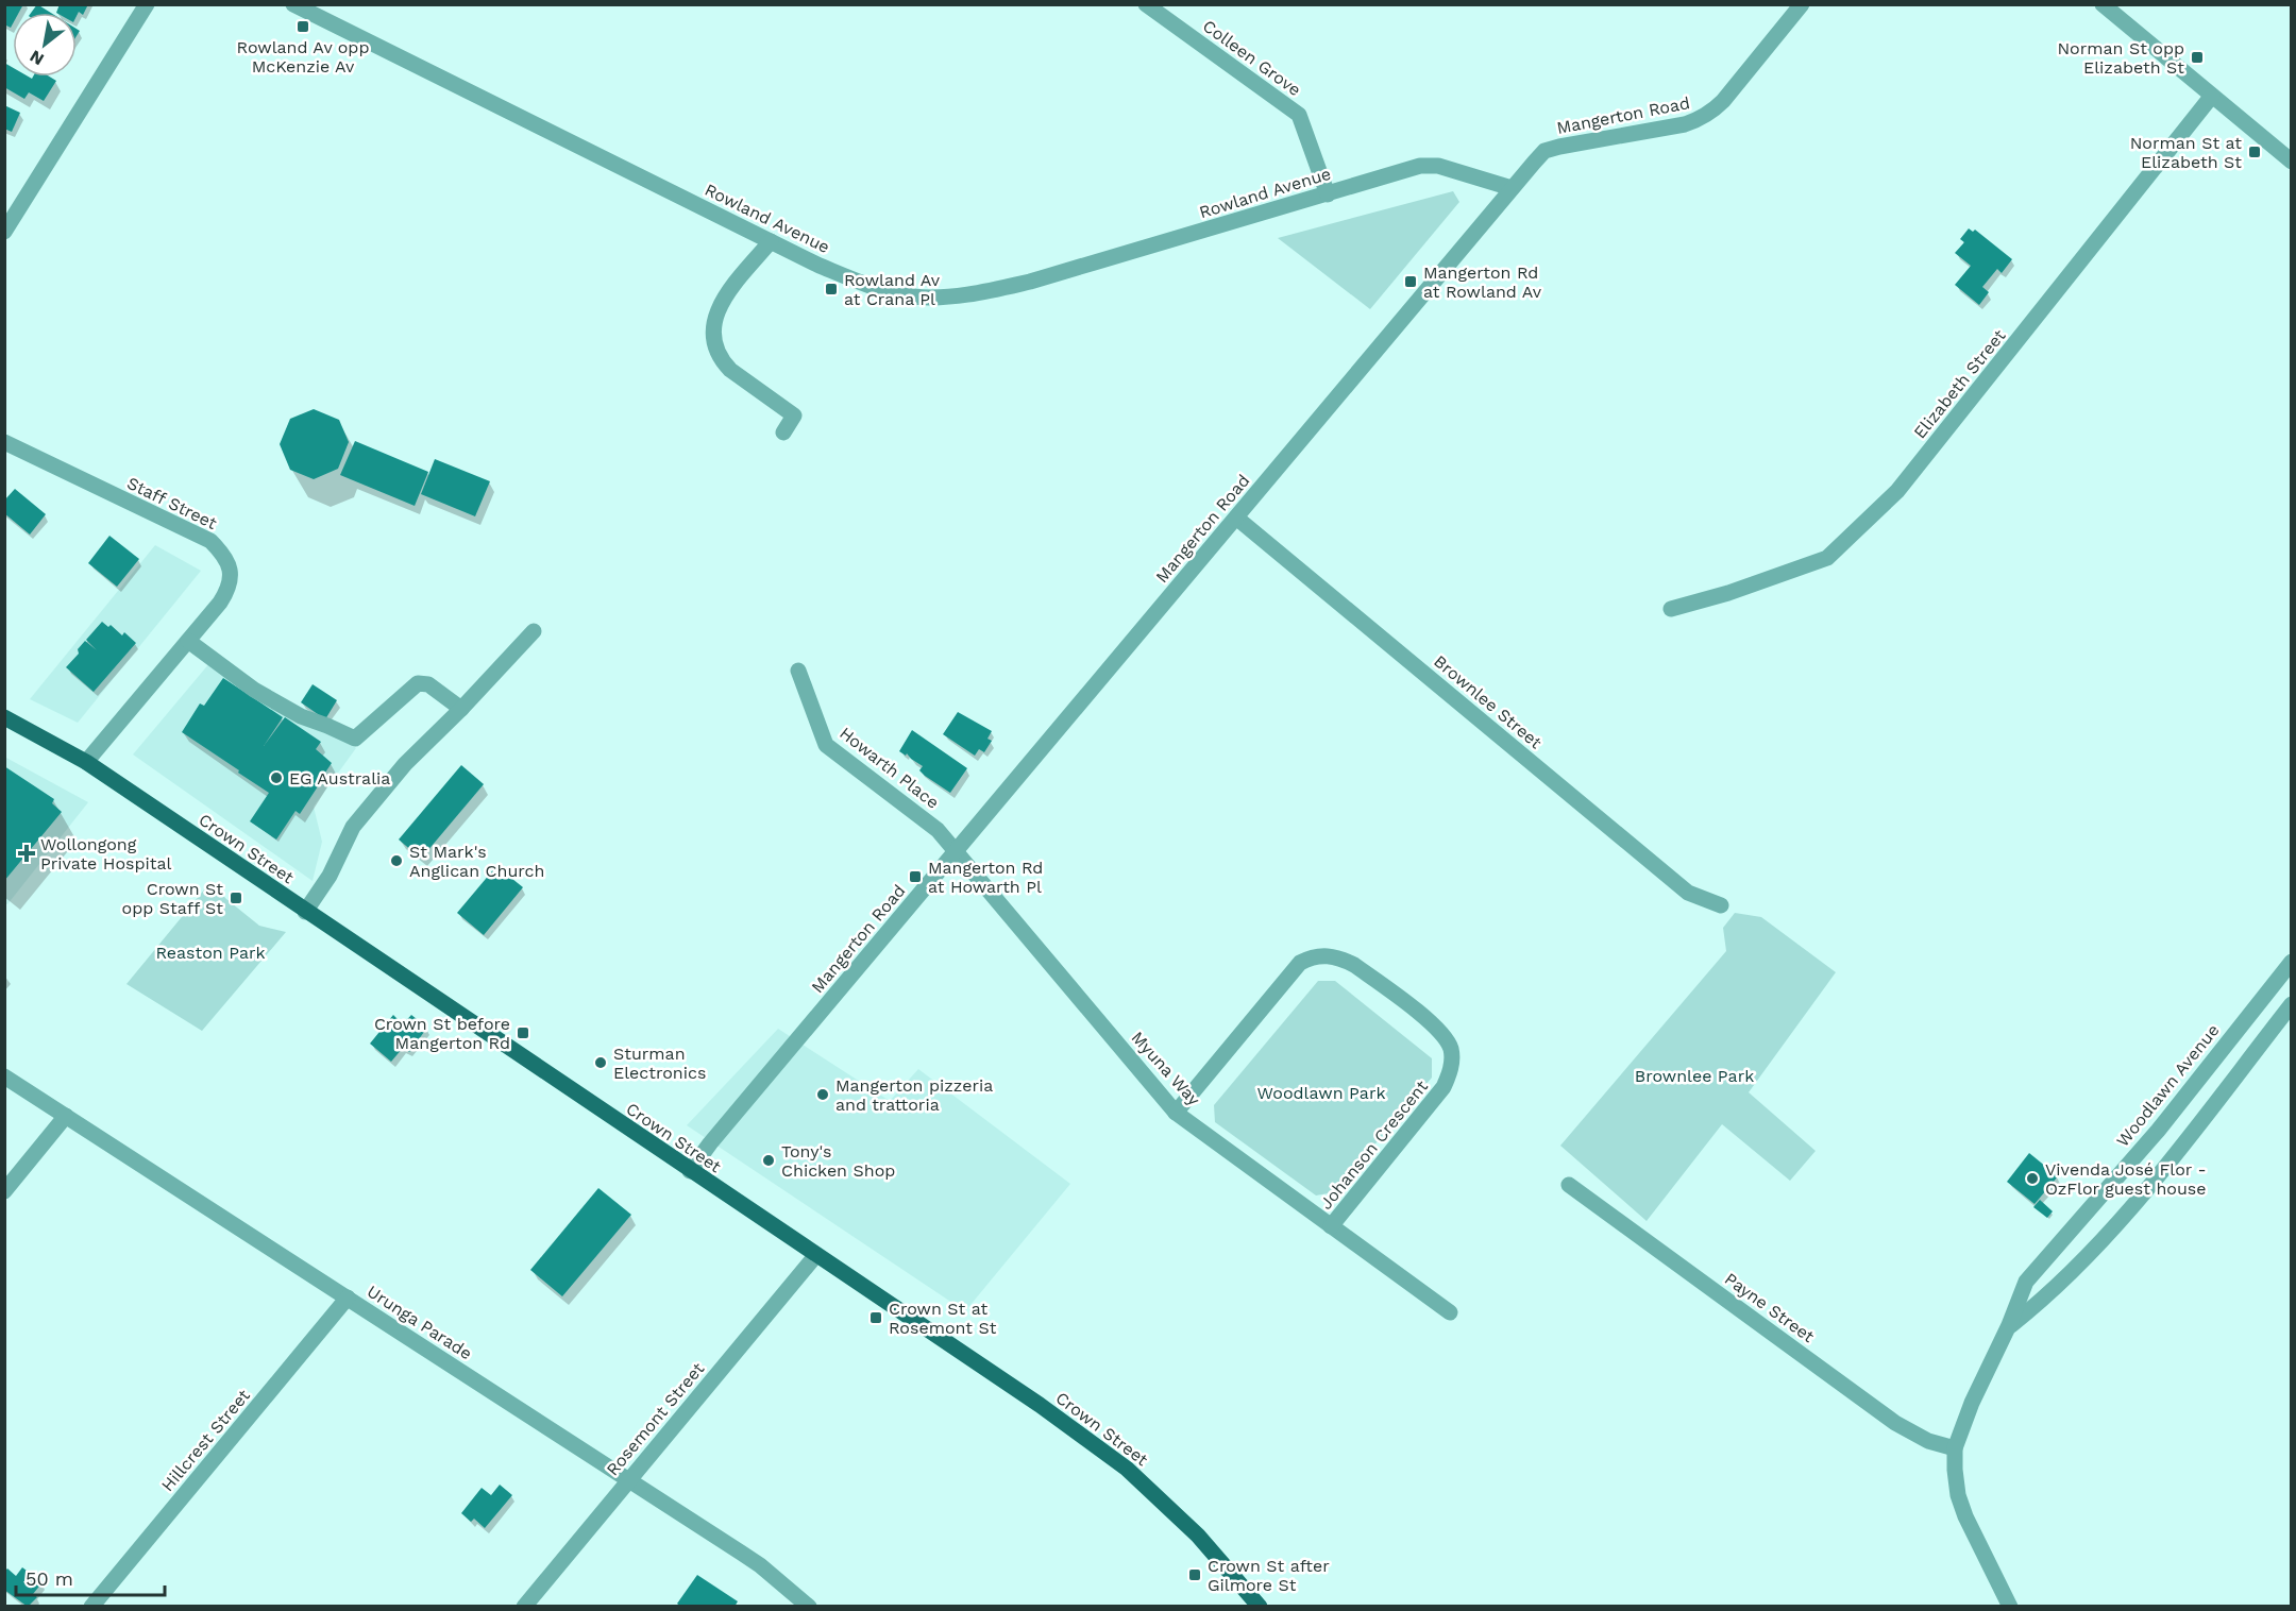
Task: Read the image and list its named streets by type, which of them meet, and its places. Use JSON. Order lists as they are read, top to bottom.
{
  "streets": {
    "main road": ["Crown Street"],
    "street": [
      "Colleen Grove",
      "Mangerton Road",
      "Rowland Avenue",
      "Elizabeth Street",
      "Staff Street",
      "Brownlee Street",
      "Howarth Place",
      "Myuna Way",
      "Woodlawn Avenue",
      "Johanson Crescent",
      "Payne Street",
      "Urunga Parade",
      "Rosemont Street",
      "Hillcrest Street"
    ]
  },
  "crossings": [
    ["Colleen Grove", "Rowland Avenue"],
    ["Mangerton Road", "Rowland Avenue"],
    ["Mangerton Road", "Brownlee Street"],
    ["Mangerton Road", "Howarth Place"],
    ["Mangerton Road", "Crown Street"],
    ["Mangerton Road", "Myuna Way"],
    ["Staff Street", "Crown Street"],
    ["Howarth Place", "Myuna Way"],
    ["Crown Street", "Rosemont Street"],
    ["Myuna Way", "Johanson Crescent"],
    ["Woodlawn Avenue", "Payne Street"],
    ["Urunga Parade", "Rosemont Street"],
    ["Urunga Parade", "Hillcrest Street"]
  ],
  "parks": ["Reaston Park", "Brownlee Park", "Woodlawn Park"],
  "places": {
    "transit": [
      "Rowland Av opp McKenzie Av",
      "Norman St opp Elizabeth St",
      "Norman St at Elizabeth St",
      "Mangerton Rd at Rowland Av",
      "Rowland Av at Crana Pl",
      "Mangerton Rd at Howarth Pl",
      "Crown St opp Staff St",
      "Crown St before Mangerton Rd",
      "Crown St at Rosemont St",
      "Crown St after Gilmore St"
    ],
    "other": [
      "EG Australia",
      "St Mark's Anglican Church",
      "Sturman Electronics",
      "Mangerton pizzeria and trattoria",
      "Tony's Chicken Shop",
      "Vivenda José Flor - OzFlor guest house"
    ],
    "health": ["Wollongong Private Hospital"]
  },
  "scale_bar": "50 m",
  "north": "bottom left"
}
